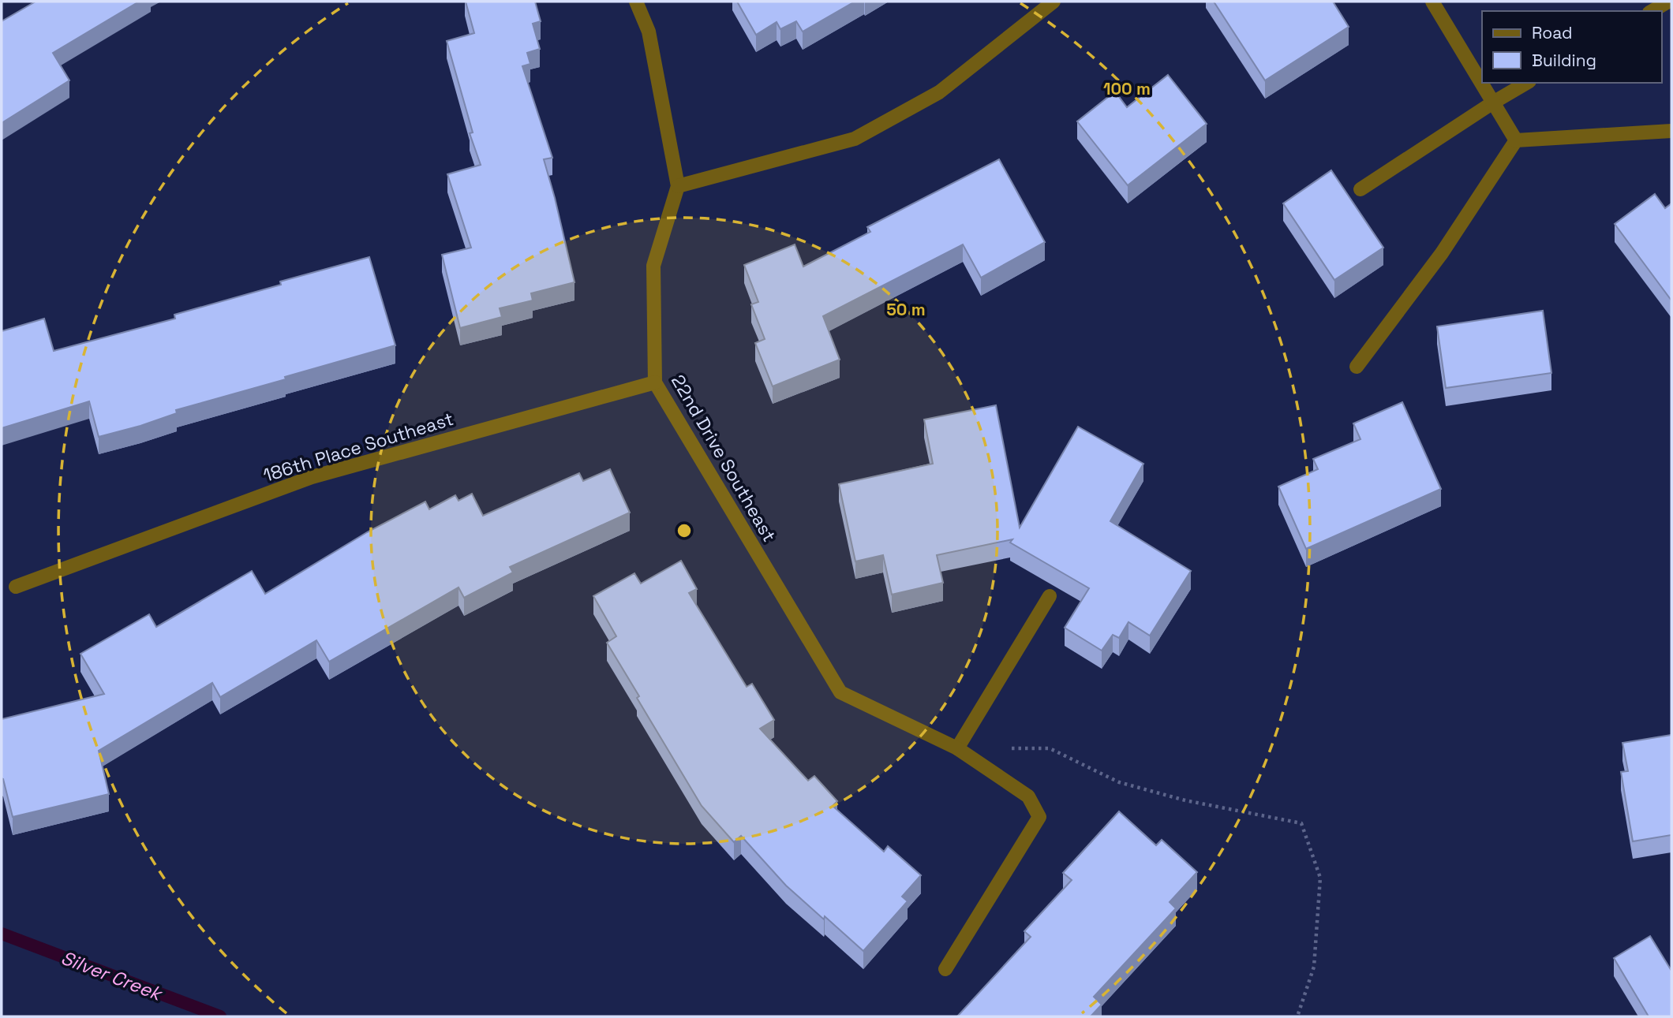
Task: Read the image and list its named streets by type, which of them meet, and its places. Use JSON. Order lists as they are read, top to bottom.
{
  "streets": {
    "street": ["186th Place Southeast", "22nd Drive Southeast"]
  },
  "crossings": [
    ["186th Place Southeast", "22nd Drive Southeast"]
  ],
  "water": ["Silver Creek"],
  "legend": ["Road", "Building"],
  "rings": ["100 m", "50 m"]
}
